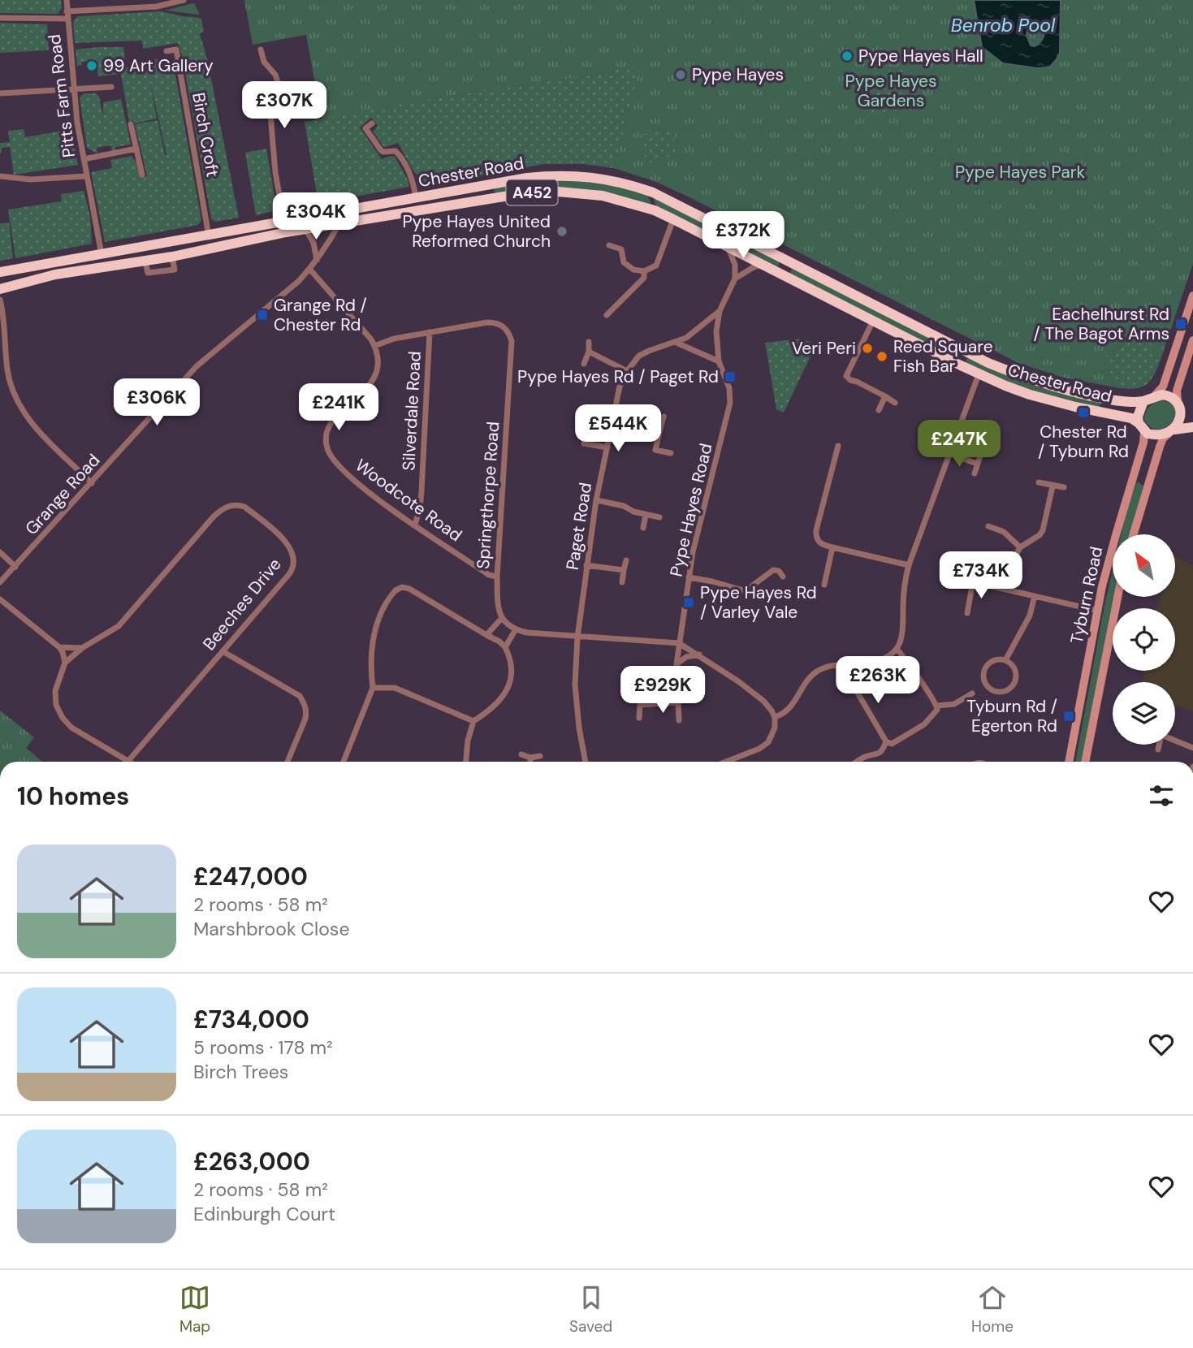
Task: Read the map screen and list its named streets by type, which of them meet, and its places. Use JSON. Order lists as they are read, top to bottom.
{
  "streets": {
    "highway": ["Chester Road", "A452"],
    "main road": ["Tyburn Road"],
    "street": [
      "Pitts Farm Road",
      "Birch Croft",
      "Silverdale Road",
      "Grange Road",
      "Springthorpe Road",
      "Woodcote Road",
      "Pype Hayes Road",
      "Paget Road",
      "Beeches Drive"
    ]
  },
  "crossings": [
    ["Pitts Farm Road", "Chester Road"],
    ["Birch Croft", "Chester Road"],
    ["Chester Road", "Grange Road"],
    ["Chester Road", "Tyburn Road"],
    ["Silverdale Road", "Springthorpe Road"],
    ["Silverdale Road", "Woodcote Road"],
    ["Springthorpe Road", "Woodcote Road"],
    ["Pype Hayes Road", "Paget Road"]
  ],
  "water": ["Benrob Pool"],
  "parks": ["Pype Hayes Gardens", "Pype Hayes Park"],
  "places": {
    "other": [
      "Pype Hayes Hall",
      "99 Art Gallery",
      "Pype Hayes",
      "Pype Hayes United Reformed Church",
      "Veri Peri",
      "Reed Square Fish Bar"
    ],
    "transit": [
      "Grange Rd / Chester Rd",
      "Eachelhurst Rd / The Bagot Arms",
      "Pype Hayes Rd / Paget Rd",
      "Chester Rd / Tyburn Rd",
      "Pype Hayes Rd / Varley Vale",
      "Tyburn Rd / Egerton Rd"
    ]
  },
  "north": "top left",
  "page": {
    "price": [
      "£307K",
      "£304K",
      "£372K",
      "£306K",
      "£241K",
      "£544K",
      "£247K",
      "£734K",
      "£263K",
      "£929K"
    ],
    "heading": "10 homes",
    "list": [
      {
        "name": "£247,000",
        "note": "2 rooms · 58 m² · Marshbrook Close"
      },
      {
        "name": "£734,000",
        "note": "5 rooms · 178 m² · Birch Trees"
      },
      {
        "name": "£263,000",
        "note": "2 rooms · 58 m² · Edinburgh Court"
      }
    ],
    "tabs": ["Map", "Saved", "Home"]
  }
}
